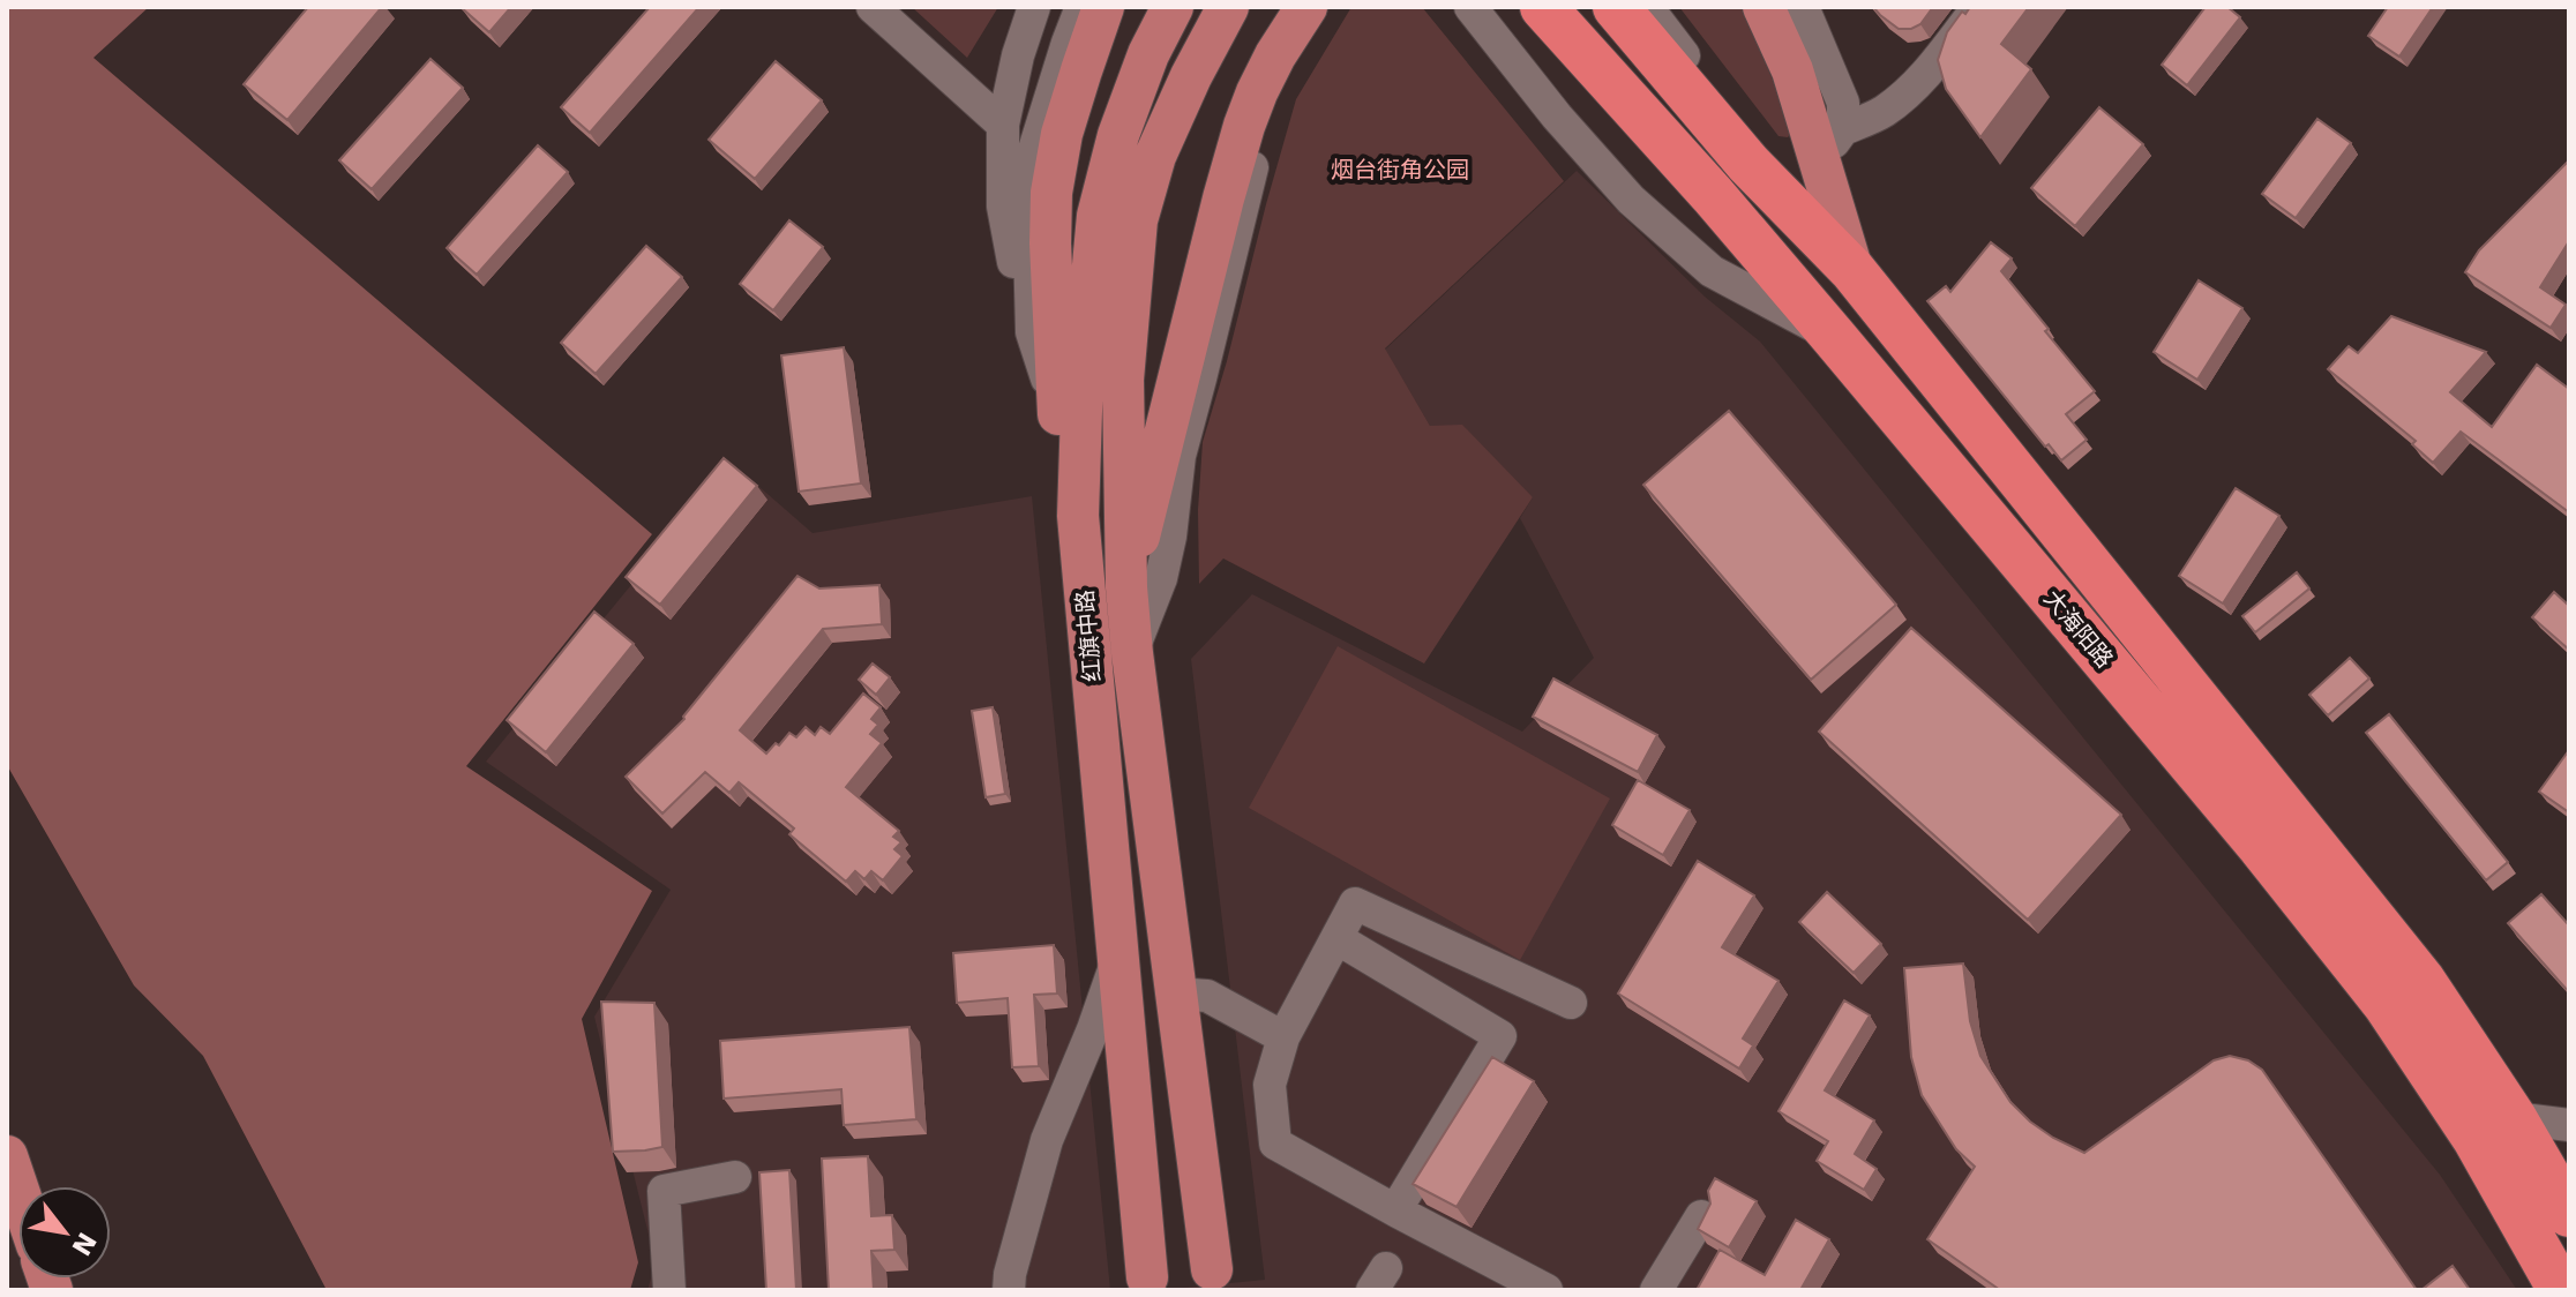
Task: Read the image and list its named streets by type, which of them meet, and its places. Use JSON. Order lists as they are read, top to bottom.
{
  "streets": {
    "highway": ["大海阳路"],
    "main road": ["红旗中路"]
  },
  "parks": ["烟台街角公园"],
  "north": "bottom right"
}
